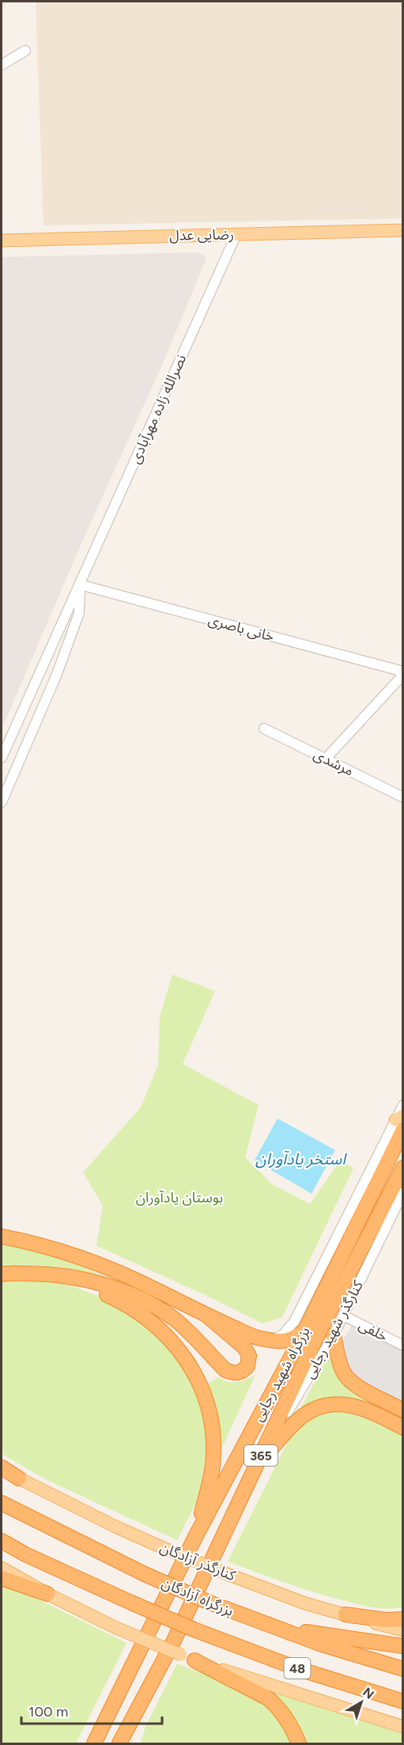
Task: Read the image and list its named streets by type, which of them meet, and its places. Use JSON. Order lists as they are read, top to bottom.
{
  "streets": {
    "highway": [
      "بزرگراه شهید رجایی",
      "365",
      "بزرگراه آزادگان",
      "48"
    ],
    "main road": ["رضایی عدل", "کنارگذر آزادگان"],
    "street": [
      "نصرالله زاده مهرآبادی",
      "خانی باصری",
      "مرشدی",
      "کنارگذر شهید رجایی",
      "خلفی"
    ]
  },
  "crossings": [
    ["رضایی عدل", "نصرالله زاده مهرآبادی"],
    ["نصرالله زاده مهرآبادی", "خانی باصری"],
    ["کنارگذر شهید رجایی", "خلفی"],
    ["کنارگذر شهید رجایی", "بزرگراه شهید رجایی"]
  ],
  "water": ["استخر یادآوران"],
  "parks": ["بوستان یادآوران"],
  "scale_bar": "100 m",
  "north": "top right"
}
